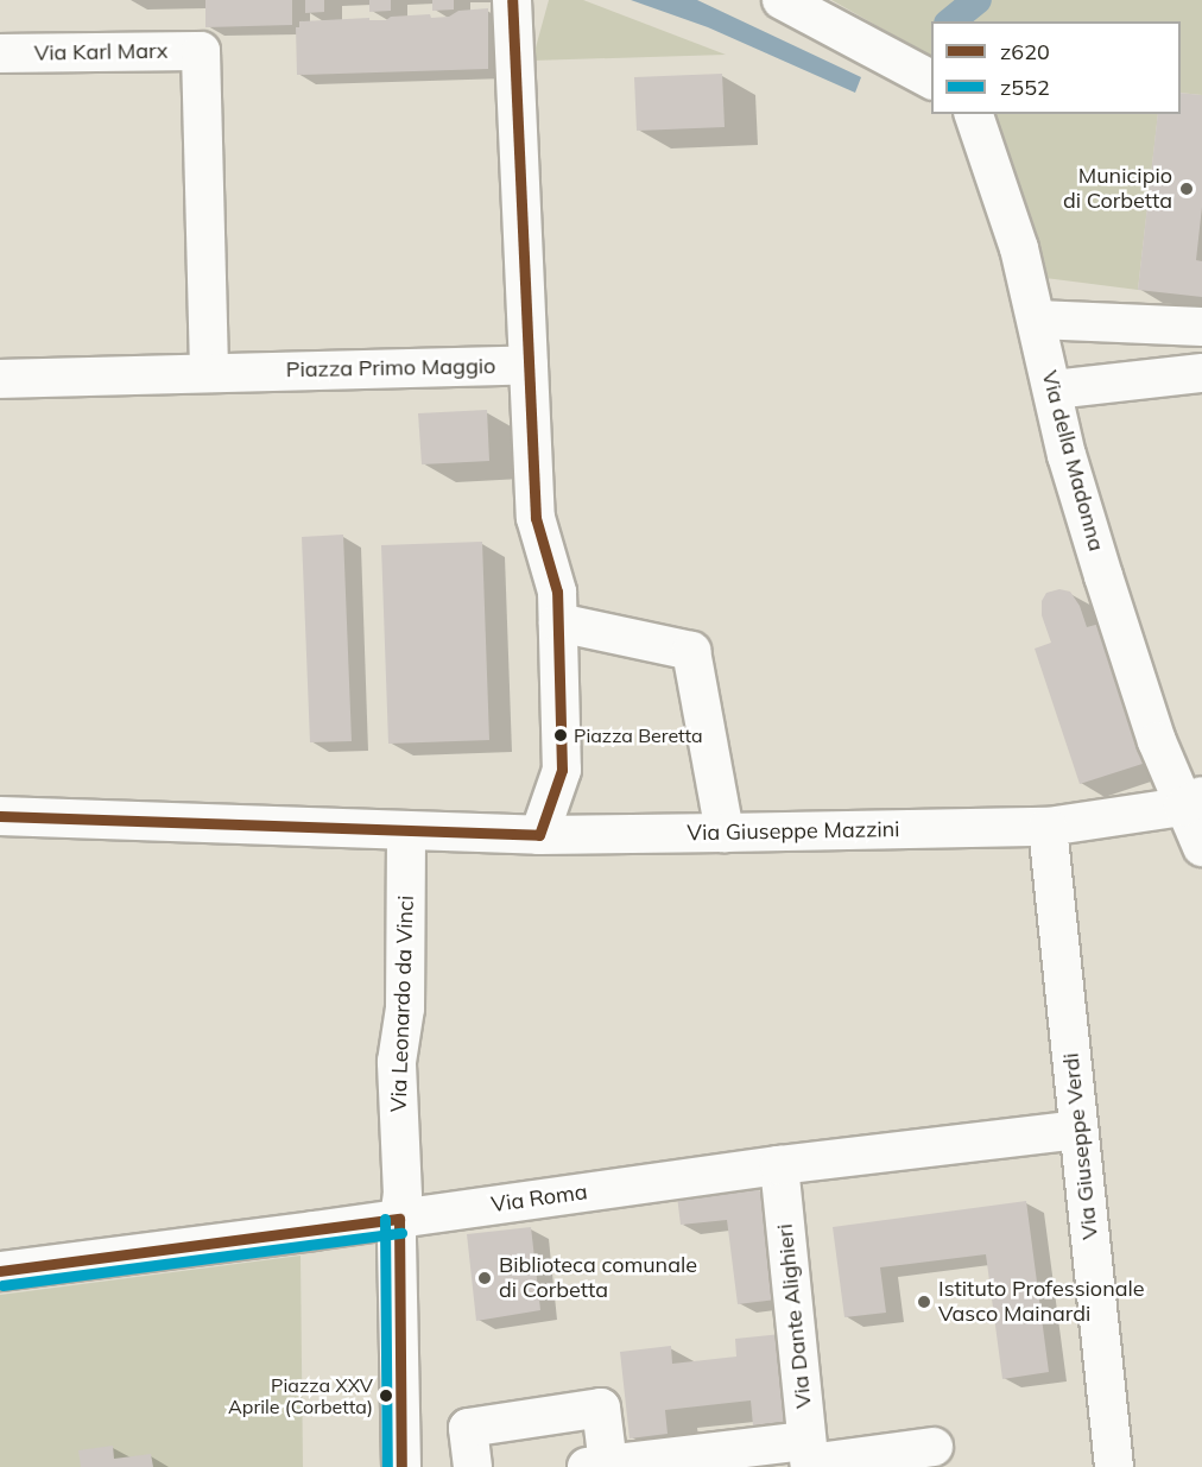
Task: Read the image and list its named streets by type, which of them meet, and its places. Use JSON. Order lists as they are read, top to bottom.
{
  "streets": {
    "street": [
      "Via Karl Marx",
      "Piazza Primo Maggio",
      "Via della Madonna",
      "Via Giuseppe Mazzini",
      "Via Leonardo da Vinci",
      "Via Giuseppe Verdi",
      "Via Roma",
      "Via Dante Alighieri"
    ]
  },
  "crossings": [
    ["Via Karl Marx", "Piazza Primo Maggio"],
    ["Via della Madonna", "Via Giuseppe Mazzini"],
    ["Via Giuseppe Mazzini", "Via Leonardo da Vinci"],
    ["Via Giuseppe Mazzini", "Via Giuseppe Verdi"],
    ["Via Leonardo da Vinci", "Via Roma"],
    ["Via Giuseppe Verdi", "Via Roma"],
    ["Via Roma", "Via Dante Alighieri"]
  ],
  "places": [
    "Municipio di Corbetta",
    "Piazza Beretta",
    "Biblioteca comunale di Corbetta",
    "Istituto Professionale Vasco Mainardi",
    "Piazza XXV Aprile (Corbetta)"
  ],
  "lines": ["transit line z620", "transit line z552"],
  "legend": ["z620", "z552"]
}
